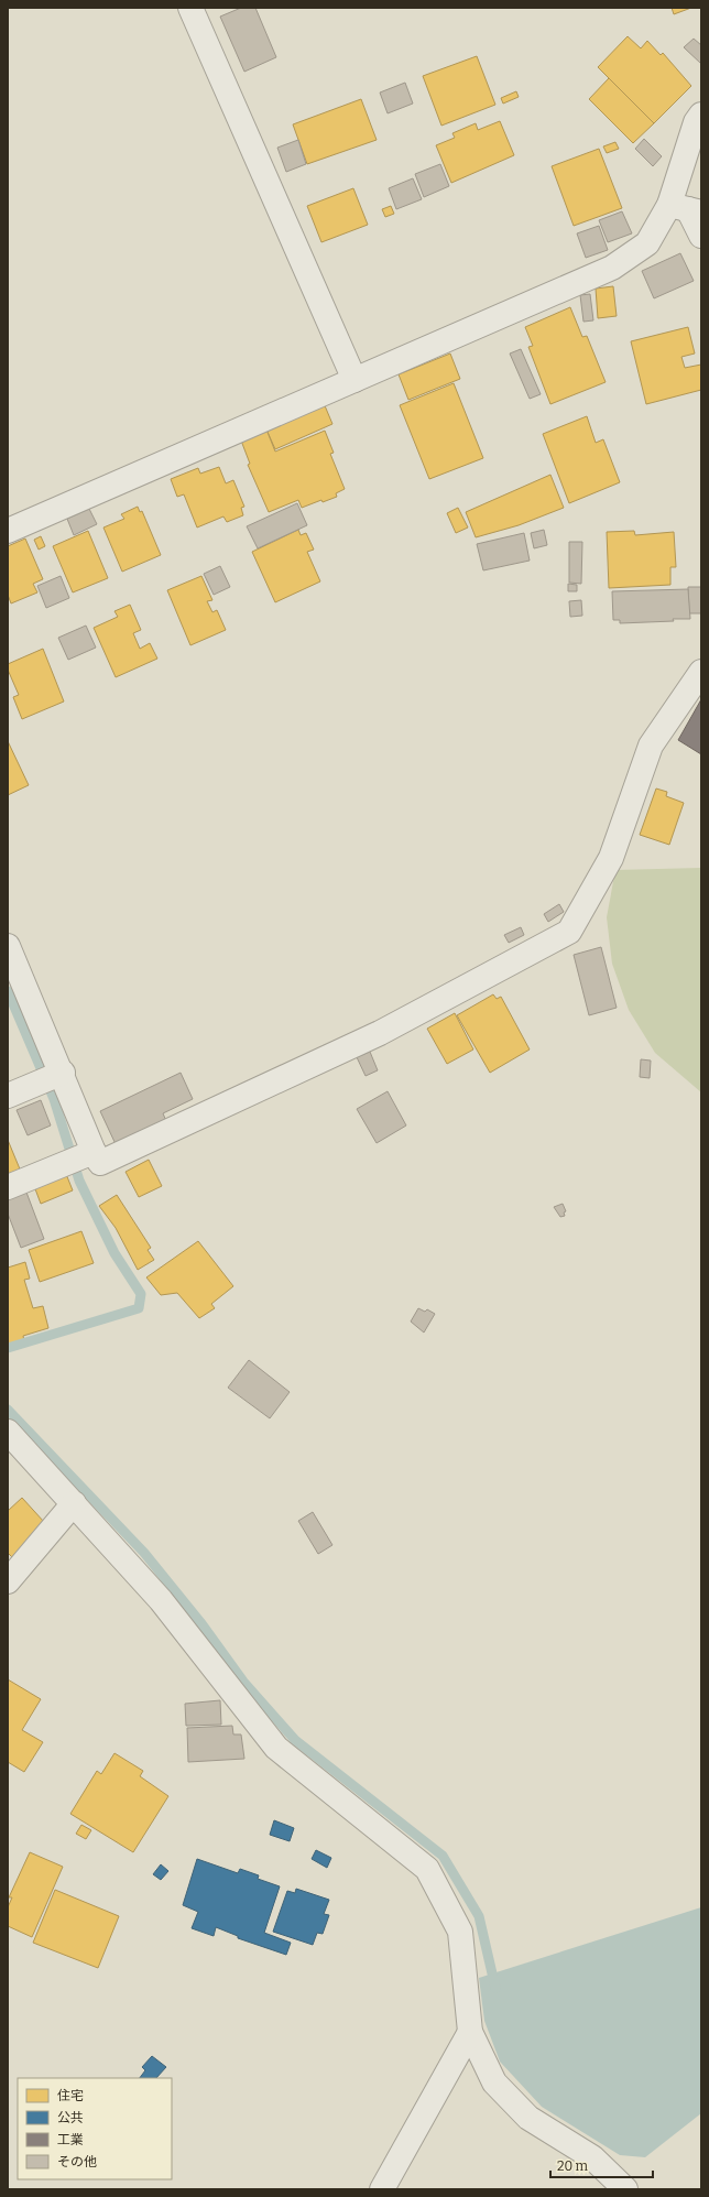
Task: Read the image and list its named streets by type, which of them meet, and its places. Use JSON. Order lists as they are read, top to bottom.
{
  "legend": [
    "住宅",
    "公共",
    "工業",
    "その他"
  ],
  "scale_bar": "20 m"
}
